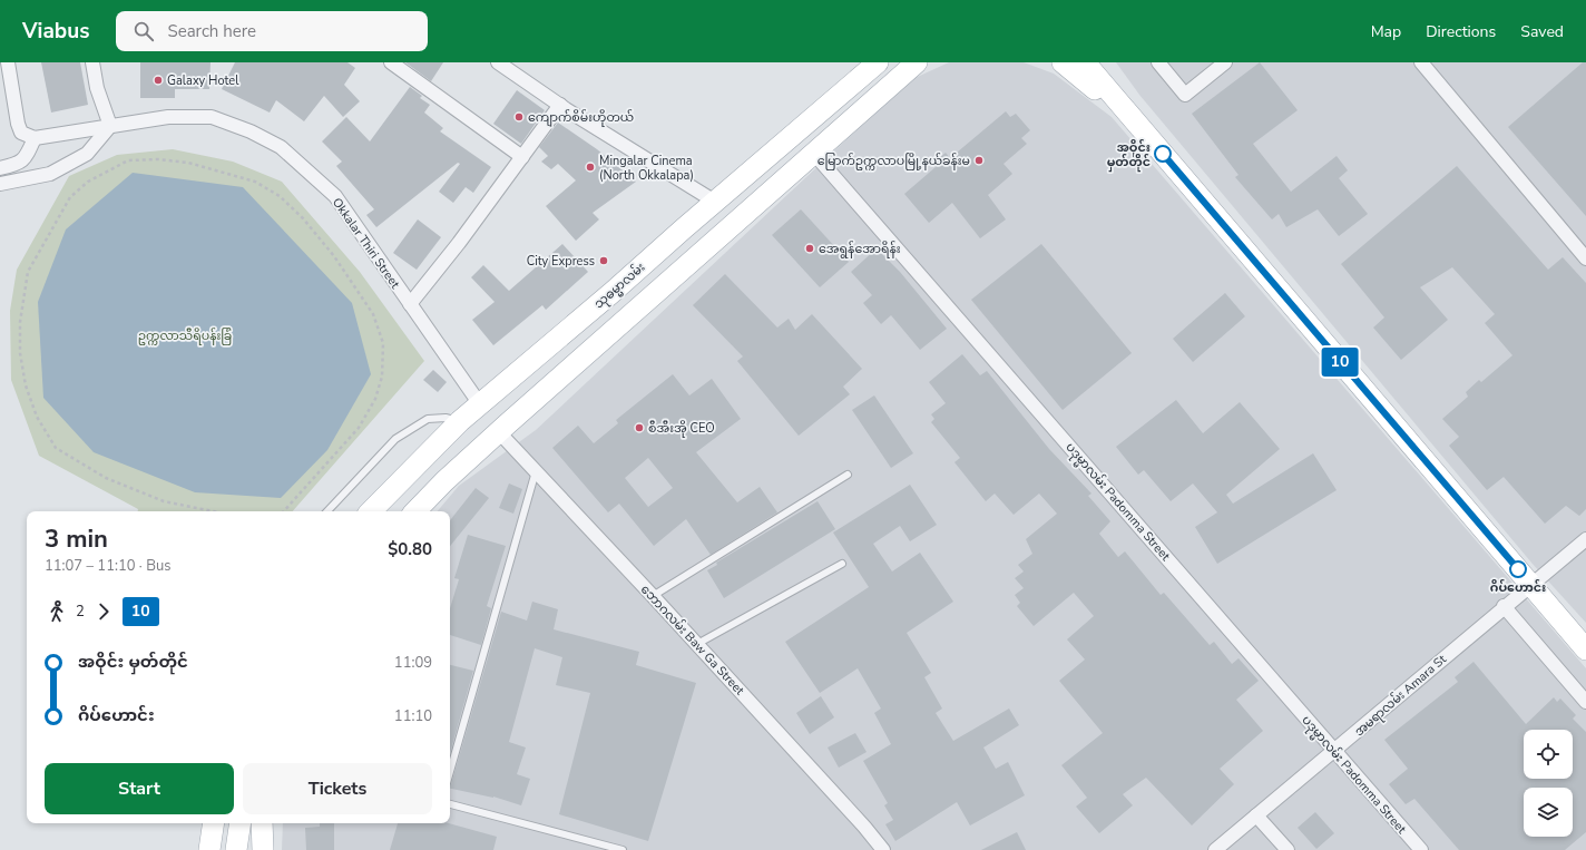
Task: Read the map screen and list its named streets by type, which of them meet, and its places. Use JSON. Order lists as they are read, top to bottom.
{
  "streets": {
    "main road": ["သုဓမ္မာလမ်း"],
    "street": [
      "Okkalar Thiri Street",
      "ပဒုမ္မာလမ်း Padomma Street",
      "ဘောဂလမ်း Baw Ga Street",
      "အမရာလမ်း Amara St"
    ]
  },
  "crossings": [
    ["Okkalar Thiri Street", "သုဓမ္မာလမ်း"],
    ["ပဒုမ္မာလမ်း Padomma Street", "အမရာလမ်း Amara St"]
  ],
  "parks": ["ဥက္ကလာသီရိပန်းခြံ"],
  "places": [
    "Galaxy Hotel",
    "ကျောက်စိမ်းဟိုတယ်",
    "အဝိုင်း မှတ်တိုင်",
    "မြောက်ဥက္ကလာပမြို့နယ်ခန်းမ",
    "Mingalar Cinema (North Okkalapa)",
    "အေရွန်အောရိန်း",
    "City Express",
    "စီအီးအို CEO",
    "ဂိပ်ဟောင်း"
  ],
  "lines": ["bus line 10"],
  "page": {
    "header": "Viabus",
    "search": "Search here",
    "nav": ["Map", "Directions", "Saved"],
    "on_map": "10",
    "heading": ["3 min", "11:07 – 11:10 · Bus", "$0.80"],
    "legs": ["2", "10"],
    "list": [
      {
        "name": "အဝိုင်း မှတ်တိုင်",
        "value": "11:09"
      },
      {
        "name": "ဂိပ်ဟောင်း",
        "value": "11:10"
      }
    ],
    "buttons": ["Start", "Tickets"]
  }
}
